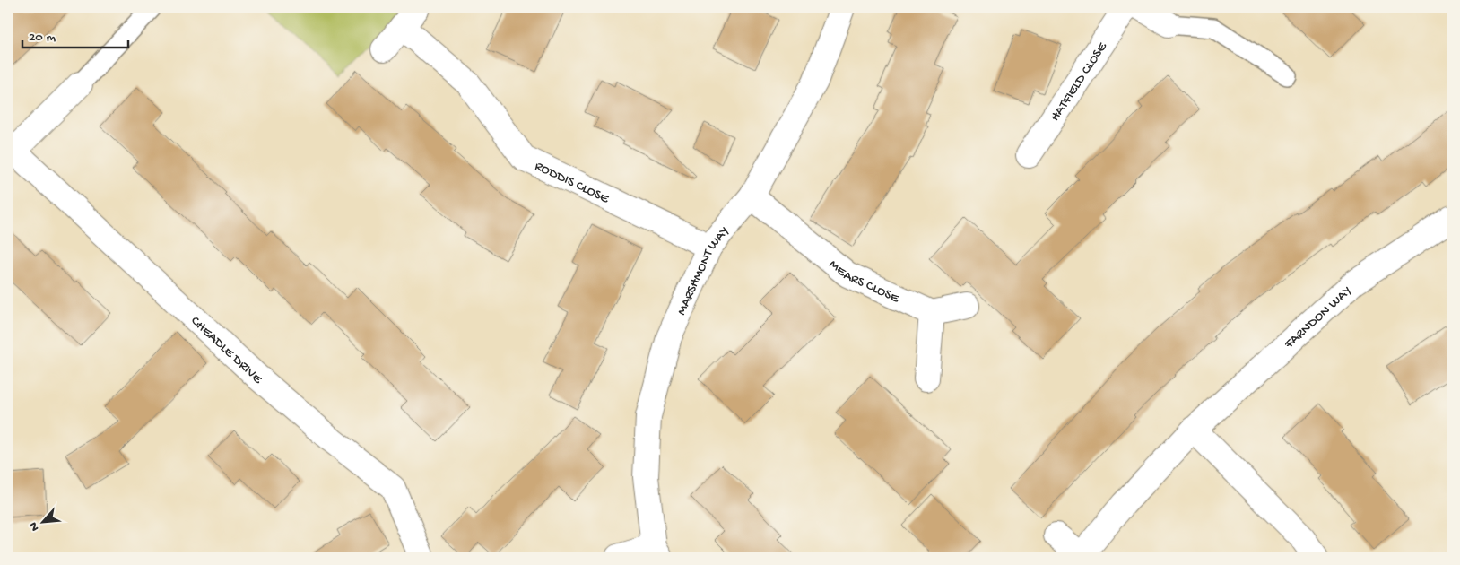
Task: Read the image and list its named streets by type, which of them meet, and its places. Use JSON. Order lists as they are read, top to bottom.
{
  "streets": {
    "street": [
      "HATFIELD CLOSE",
      "RODDIS CLOSE",
      "MARSHMONT WAY",
      "MEARS CLOSE",
      "FARNDON WAY",
      "CHEADLE DRIVE"
    ]
  },
  "crossings": [
    ["RODDIS CLOSE", "MARSHMONT WAY"],
    ["MARSHMONT WAY", "MEARS CLOSE"]
  ],
  "scale_bar": "20 m",
  "north": "bottom left"
}
